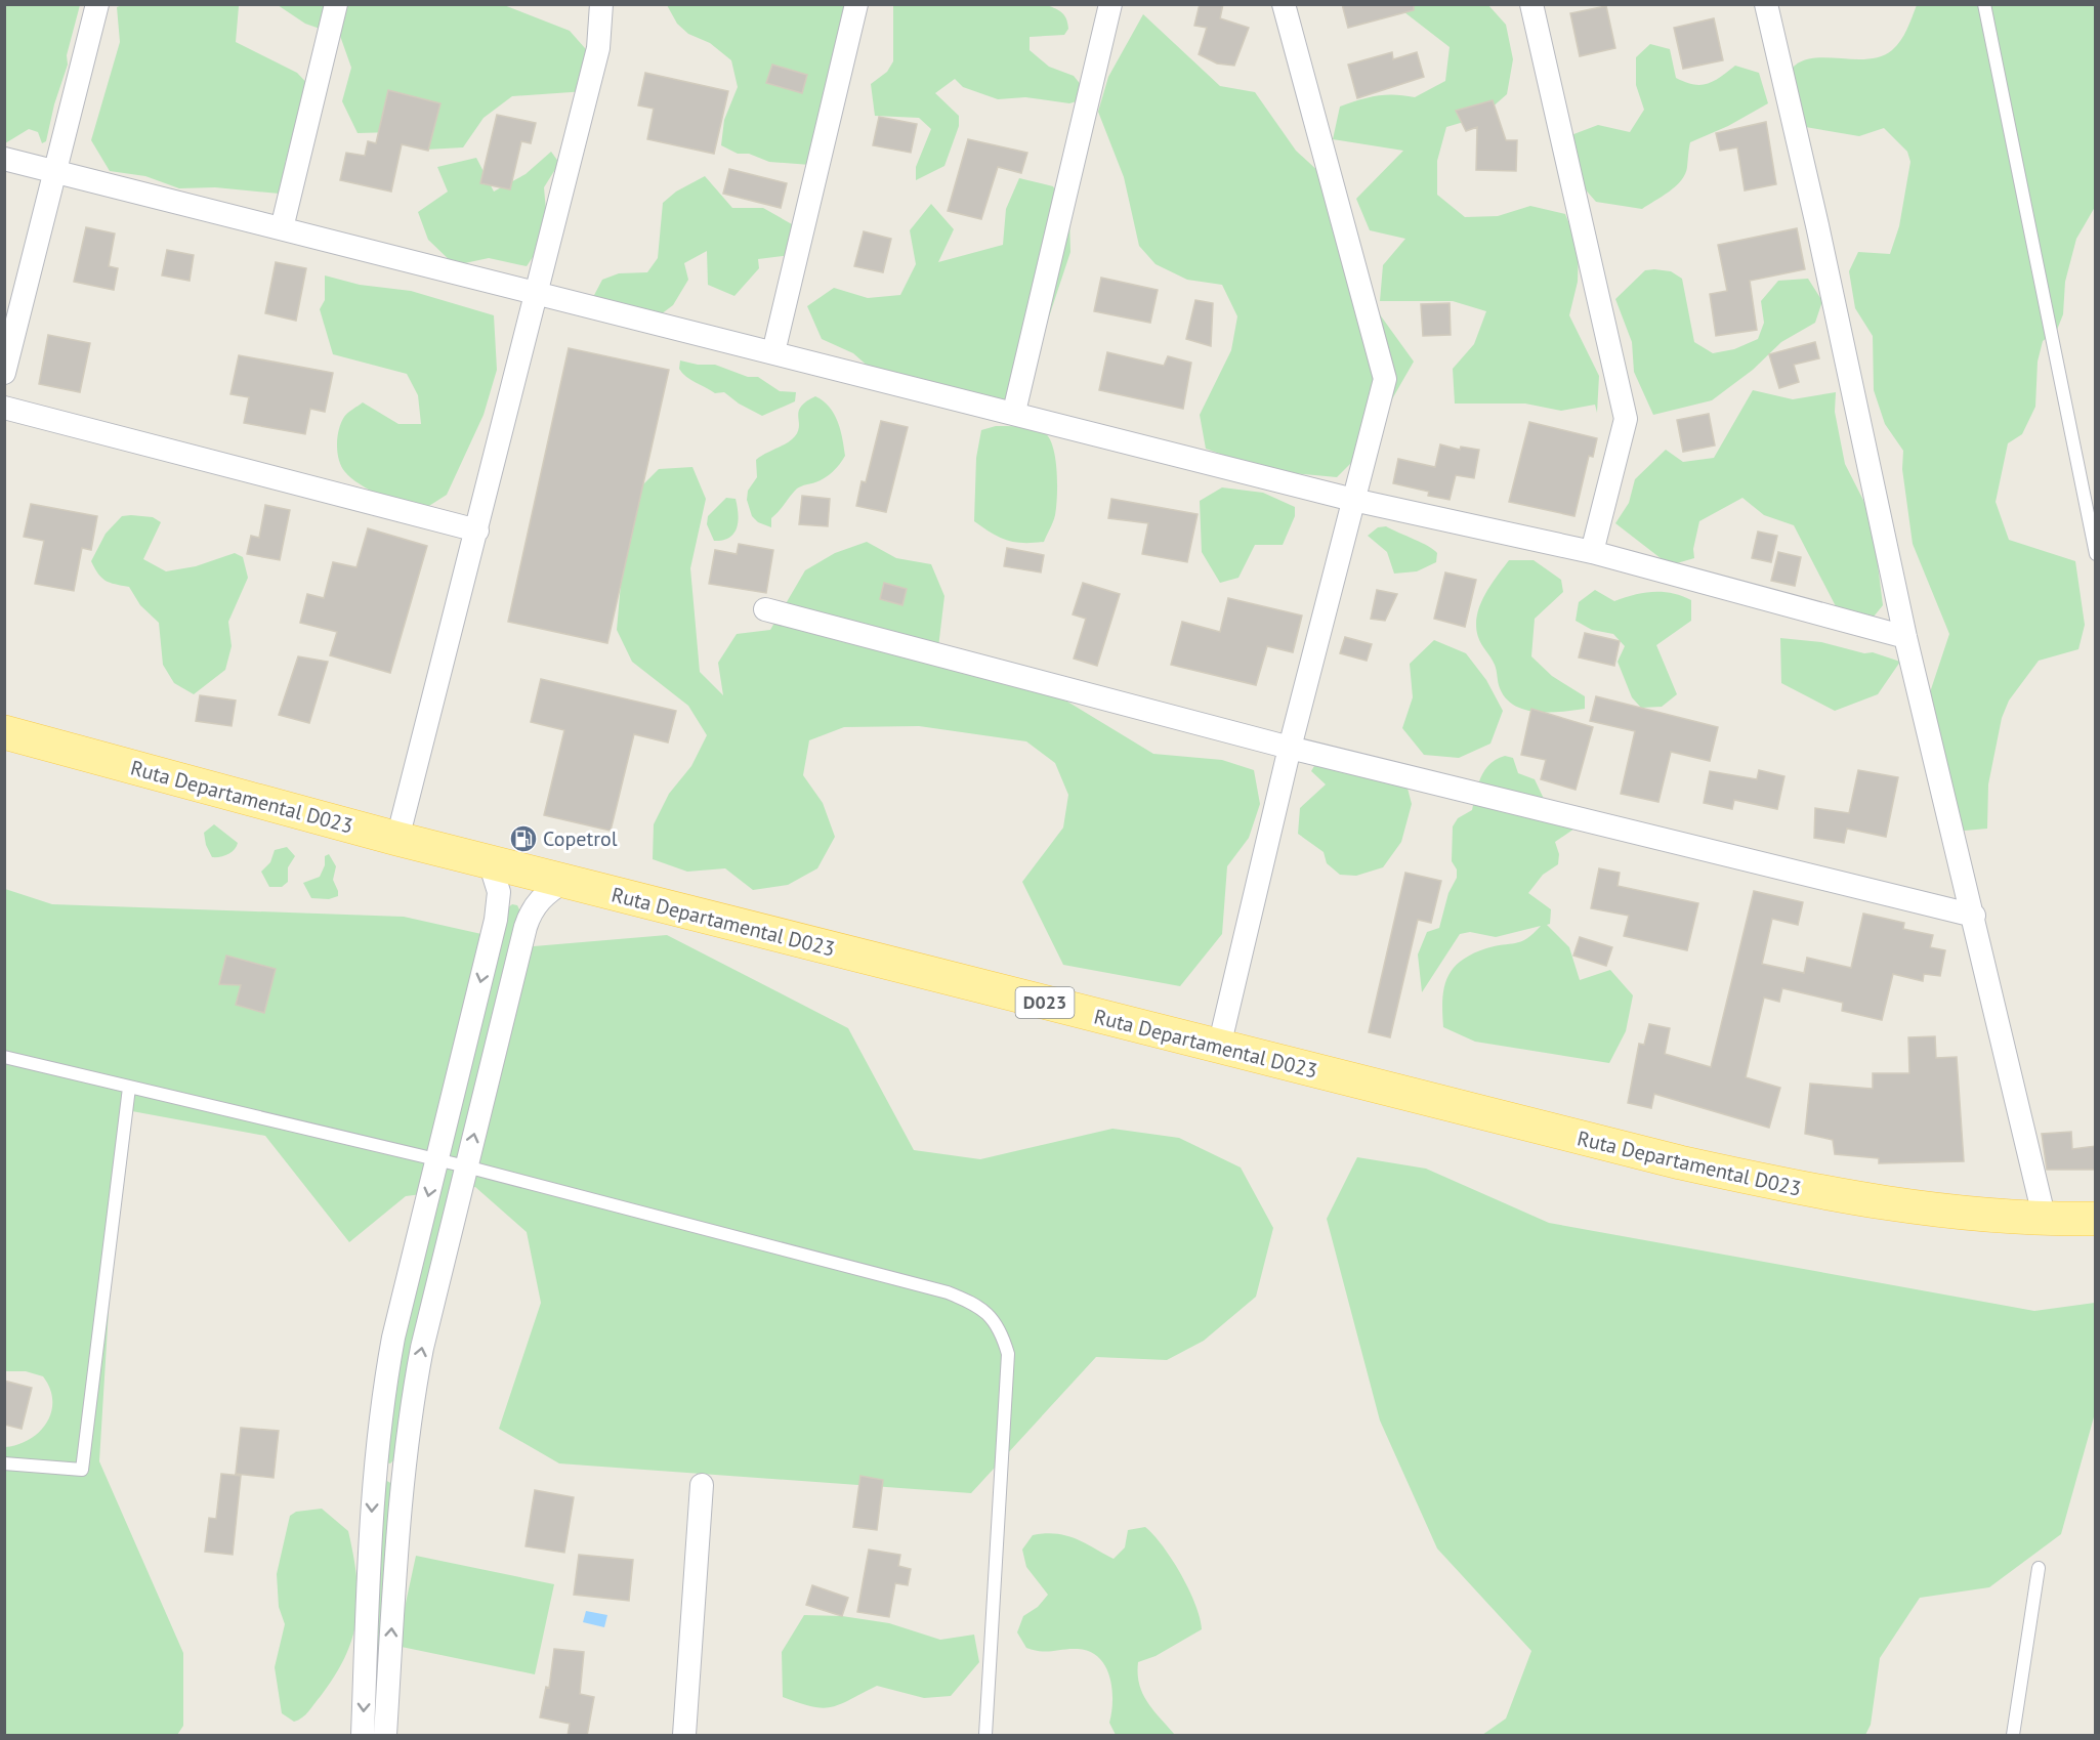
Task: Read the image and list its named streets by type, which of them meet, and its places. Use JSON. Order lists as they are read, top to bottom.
{
  "streets": {
    "main road": ["Ruta Departamental D023", "D023"]
  },
  "places": {
    "fuel station": ["Copetrol"]
  }
}
